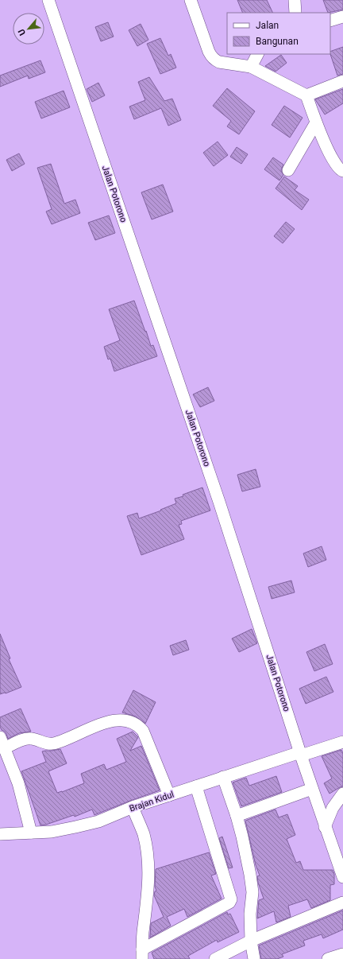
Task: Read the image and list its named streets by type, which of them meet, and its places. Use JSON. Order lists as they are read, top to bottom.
{
  "streets": {
    "street": ["Jalan Potorono", "Brajan Kidul"]
  },
  "crossings": [
    ["Jalan Potorono", "Brajan Kidul"]
  ],
  "legend": ["Jalan", "Bangunan"],
  "north": "bottom left"
}
